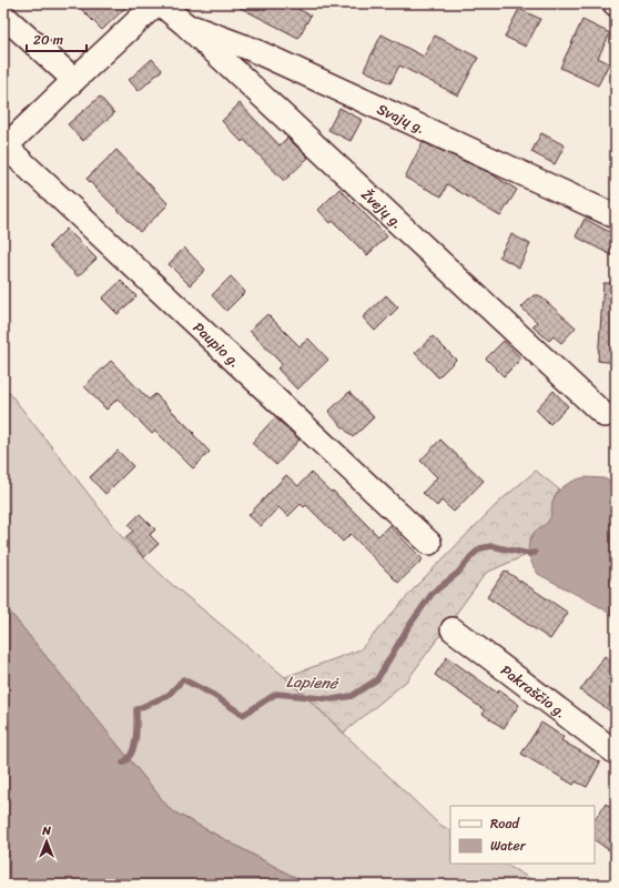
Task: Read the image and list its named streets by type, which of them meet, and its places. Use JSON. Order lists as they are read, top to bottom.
{
  "streets": {
    "street": [
      "Svajų g.",
      "Žvejų g.",
      "Paupio g.",
      "Pakraščio g."
    ]
  },
  "crossings": [
    ["Svajų g.", "Žvejų g."]
  ],
  "water": ["Lapienė"],
  "legend": ["Road", "Water"],
  "scale_bar": "20 m",
  "north": "top"
}
